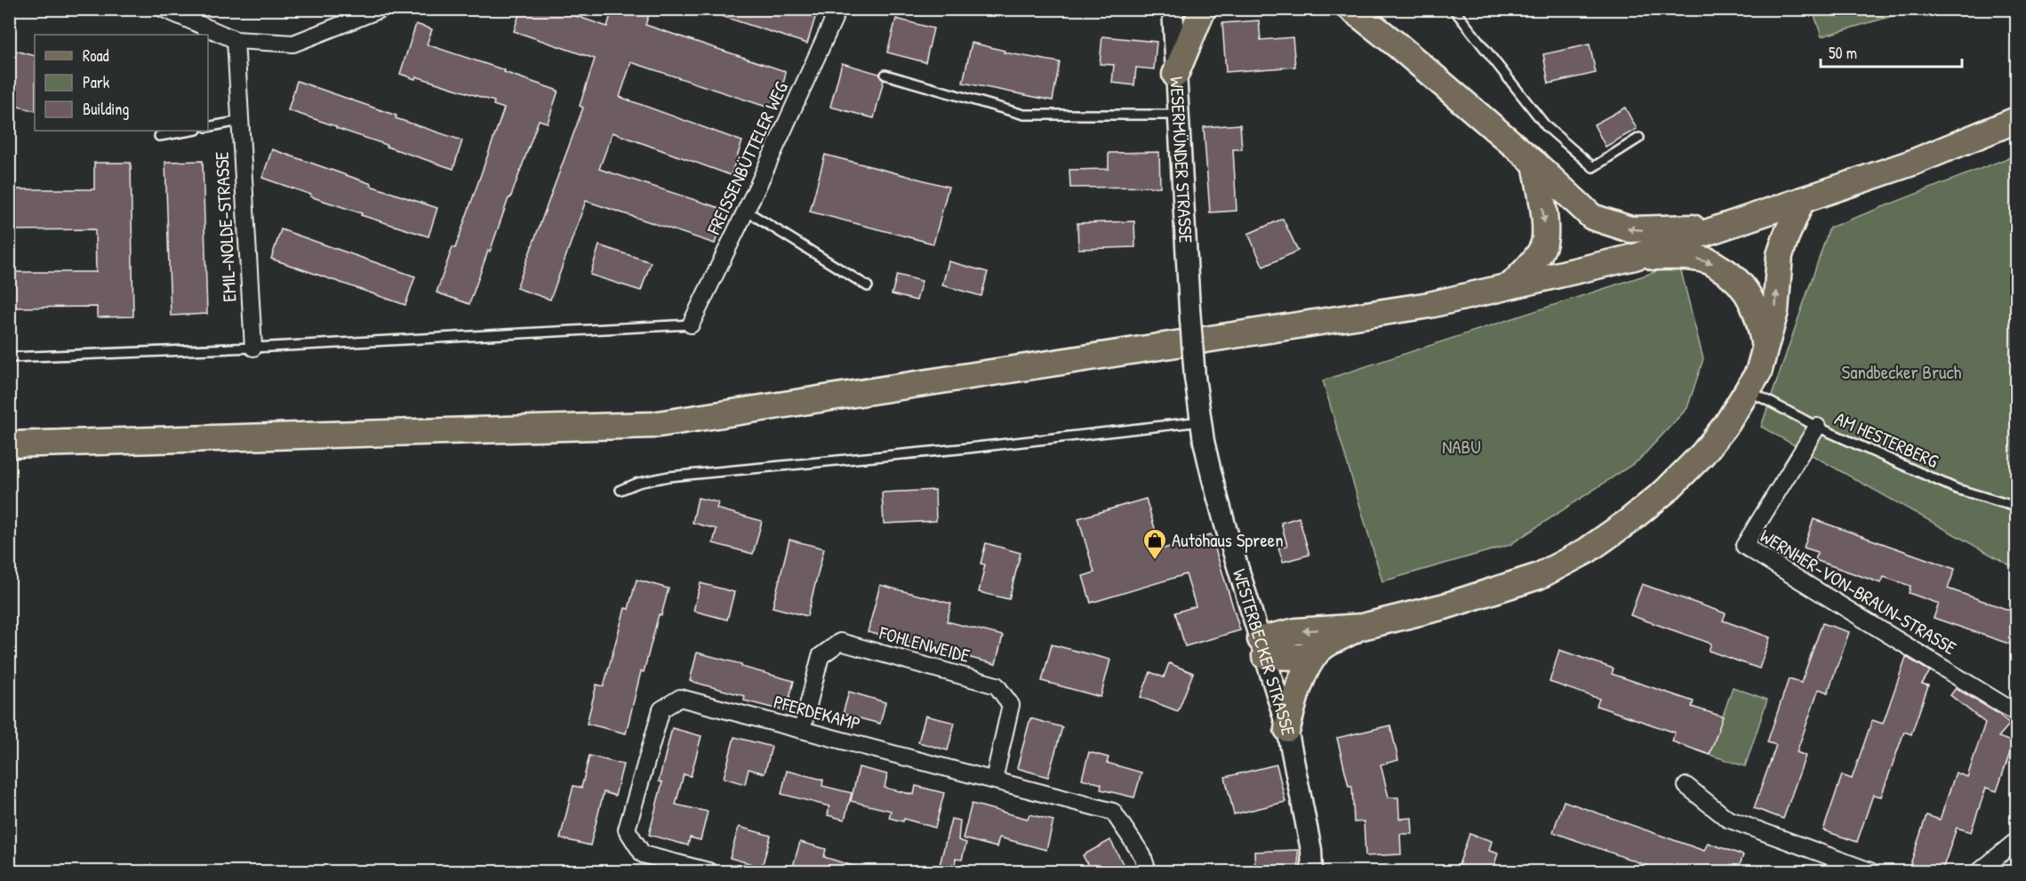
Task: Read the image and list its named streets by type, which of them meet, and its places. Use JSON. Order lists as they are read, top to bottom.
{
  "streets": {
    "street": [
      "FREISSENBÜTTELER WEG",
      "WESERMÜNDER STRASSE",
      "EMIL-NOLDE-STRASSE",
      "WERNHER-VON-BRAUN-STRASSE",
      "FOHLENWEIDE",
      "WESTERBECKER STRASSE",
      "PFERDEKAMP"
    ],
    "lane": ["AM HESTERBERG"]
  },
  "crossings": [
    ["WESERMÜNDER STRASSE", "WESTERBECKER STRASSE"],
    ["AM HESTERBERG", "WERNHER-VON-BRAUN-STRASSE"],
    ["FOHLENWEIDE", "PFERDEKAMP"]
  ],
  "parks": ["Sandbecker Bruch", "NABU"],
  "places": {
    "shop": ["Autohaus Spreen"]
  },
  "legend": ["Road", "Park", "Building"],
  "scale_bar": "50 m"
}
